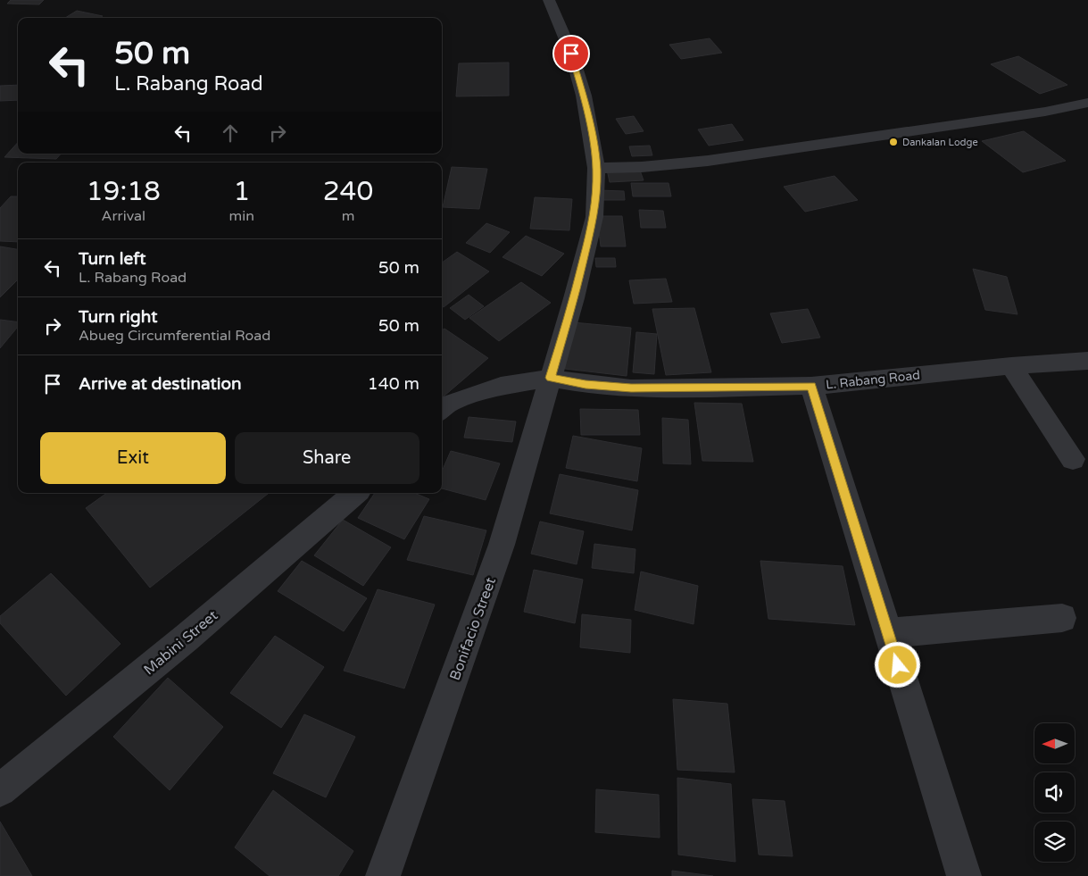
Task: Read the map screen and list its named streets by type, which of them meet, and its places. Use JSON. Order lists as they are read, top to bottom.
{
  "streets": {
    "street": ["L. Rabang Road", "Bonifacio Street", "Mabini Street"]
  },
  "crossings": [
    ["L. Rabang Road", "Bonifacio Street"]
  ],
  "places": ["Dankalan Lodge"],
  "north": "left",
  "page": {
    "turn": ["50 m", "L. Rabang Road"],
    "eta": [
      "19:18",
      "Arrival",
      "1",
      "min",
      "240",
      "m"
    ],
    "list": [
      {
        "name": "Turn left",
        "note": "L. Rabang Road",
        "value": "50 m"
      },
      {
        "name": "Turn right",
        "note": "Abueg Circumferential Road",
        "value": "50 m"
      },
      {
        "name": "Arrive at destination",
        "value": "140 m"
      }
    ],
    "buttons": ["Exit", "Share"]
  }
}
